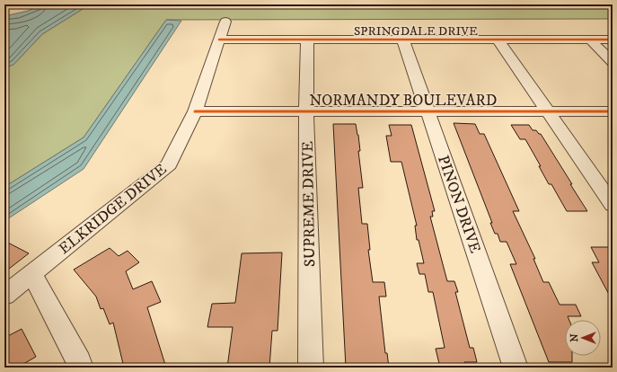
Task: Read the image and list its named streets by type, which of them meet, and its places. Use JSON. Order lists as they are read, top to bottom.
{
  "streets": {
    "street": [
      "SPRINGDALE DRIVE",
      "NORMANDY BOULEVARD",
      "SUPREME DRIVE",
      "PINON DRIVE",
      "ELKRIDGE DRIVE"
    ]
  },
  "crossings": [
    ["SPRINGDALE DRIVE", "SUPREME DRIVE"],
    ["SPRINGDALE DRIVE", "PINON DRIVE"],
    ["SPRINGDALE DRIVE", "ELKRIDGE DRIVE"],
    ["NORMANDY BOULEVARD", "SUPREME DRIVE"],
    ["NORMANDY BOULEVARD", "PINON DRIVE"],
    ["NORMANDY BOULEVARD", "ELKRIDGE DRIVE"]
  ],
  "north": "left"
}
